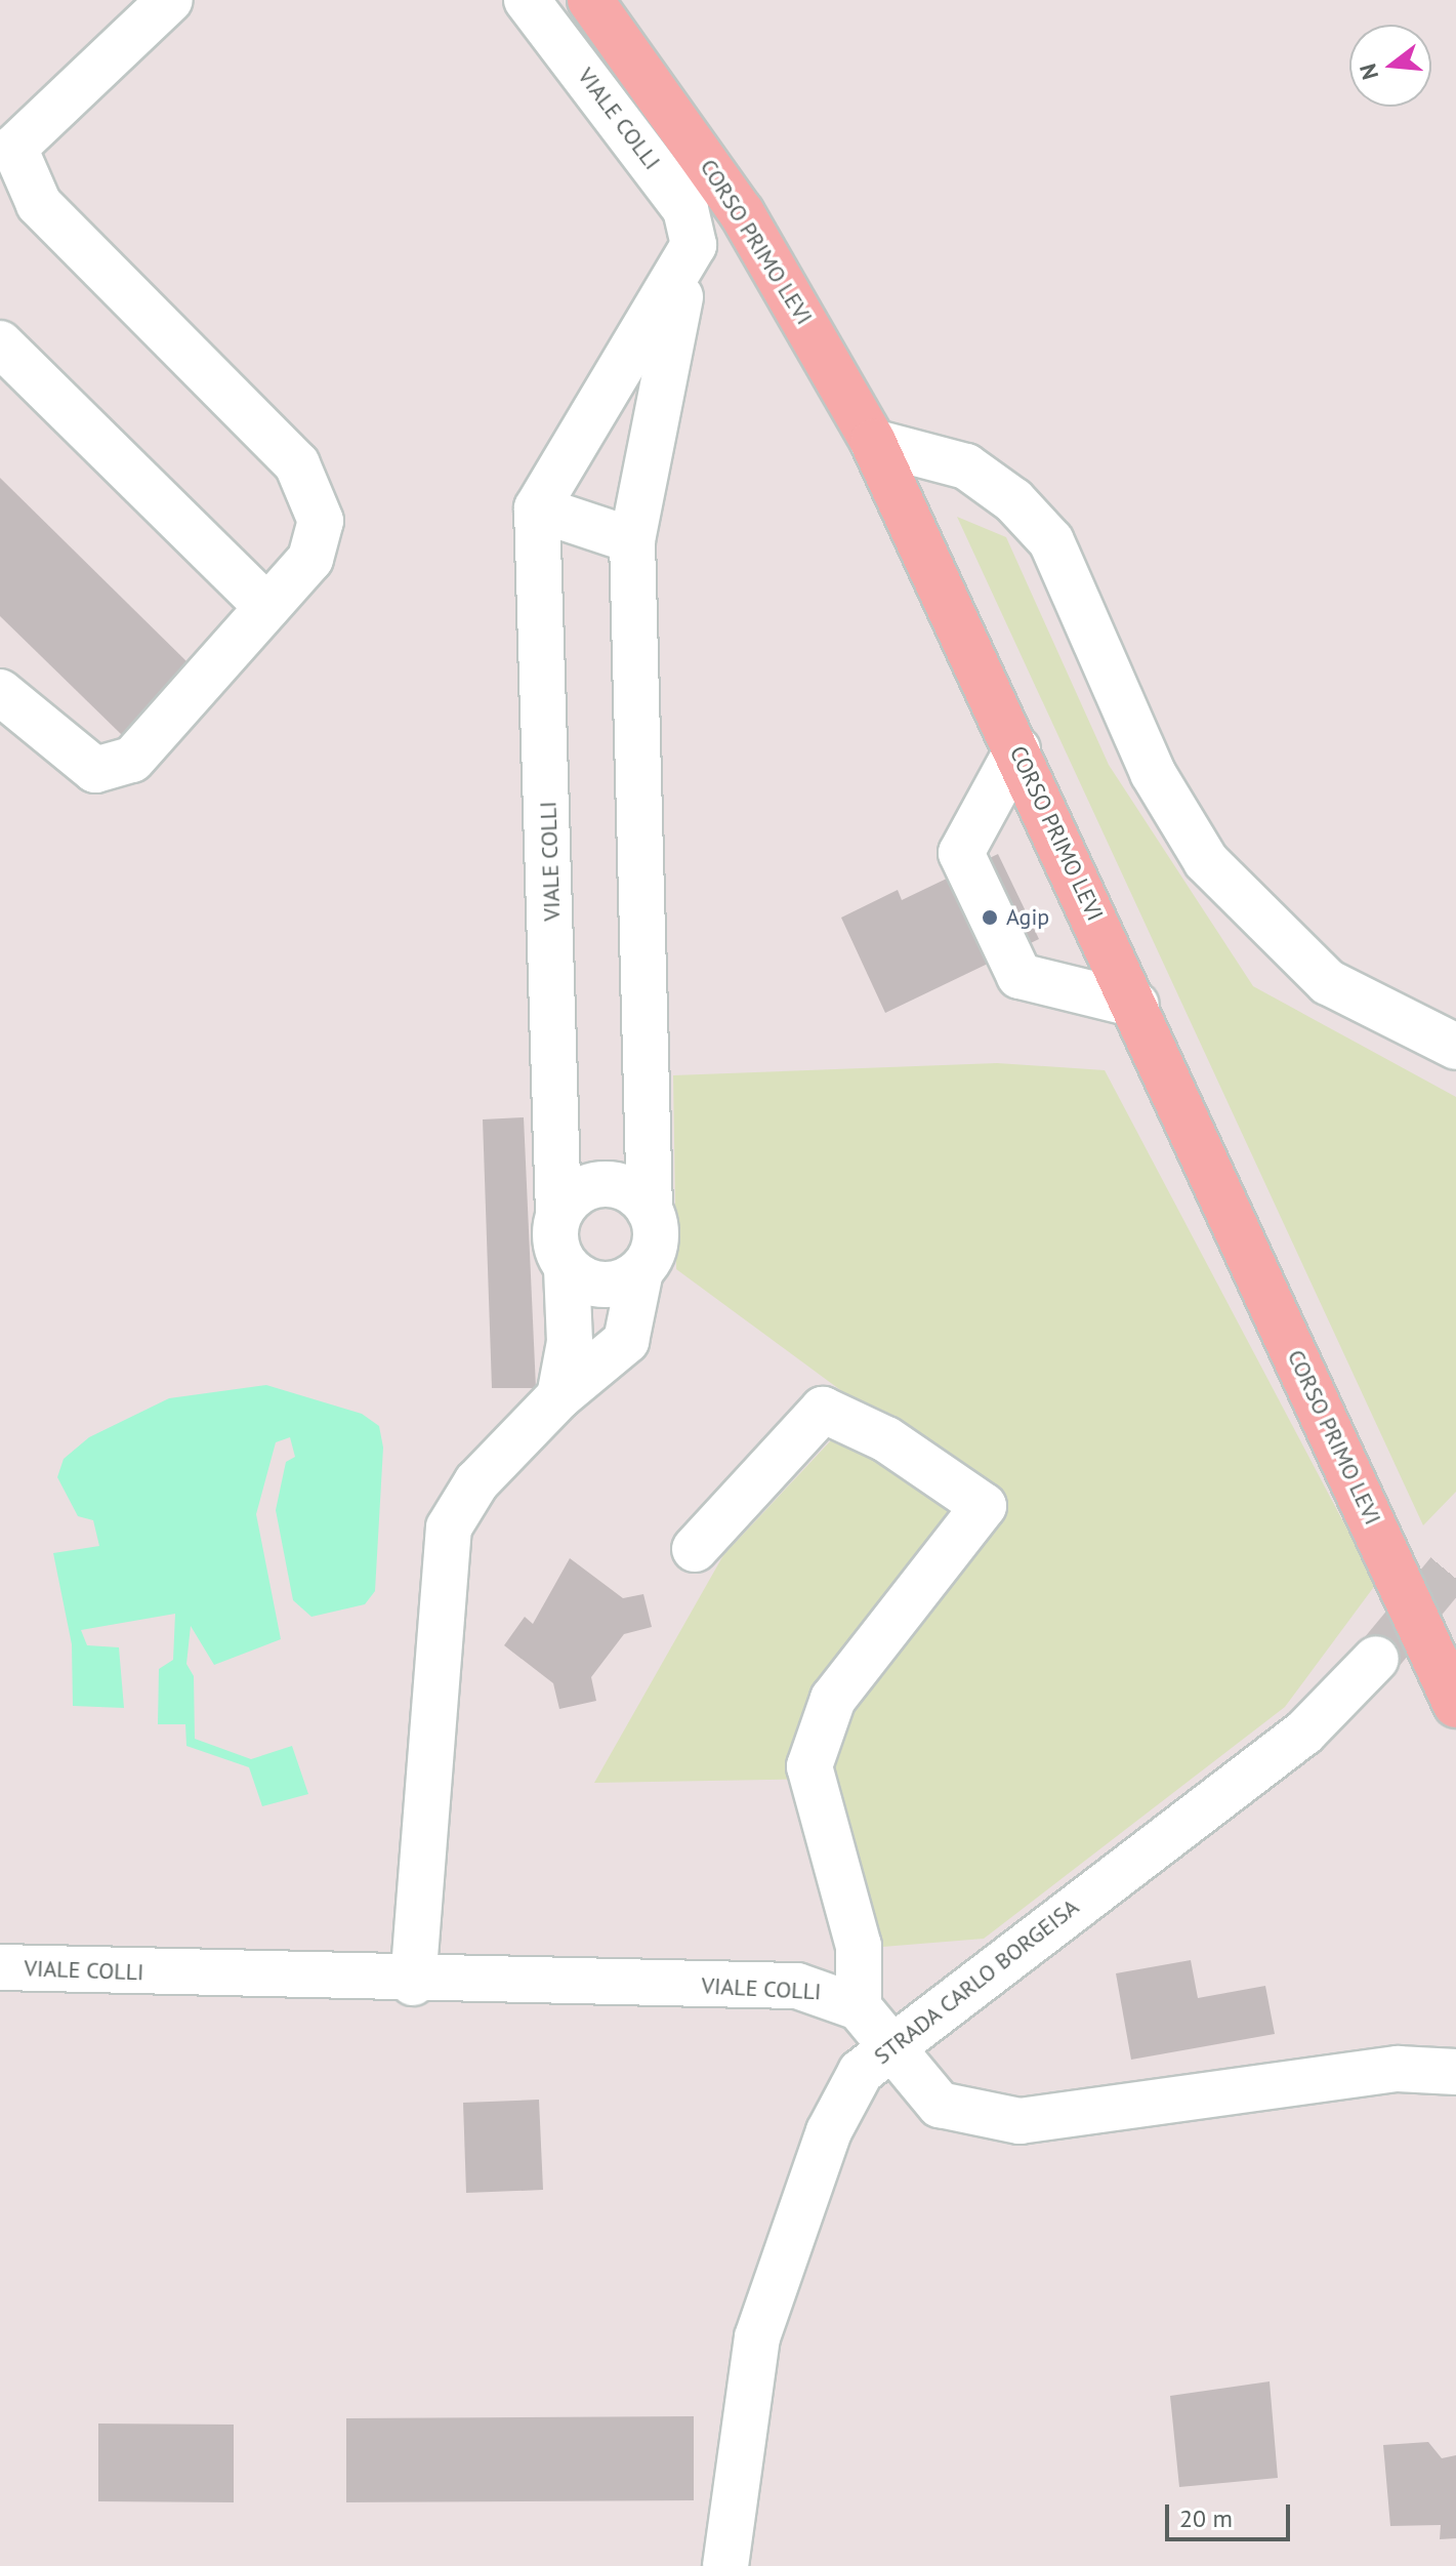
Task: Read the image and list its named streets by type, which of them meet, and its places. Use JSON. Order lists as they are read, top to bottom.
{
  "streets": {
    "main road": ["CORSO PRIMO LEVI"],
    "street": ["VIALE COLLI", "STRADA CARLO BORGEISA"]
  },
  "places": ["Agip"],
  "scale_bar": "20 m",
  "north": "left"
}
